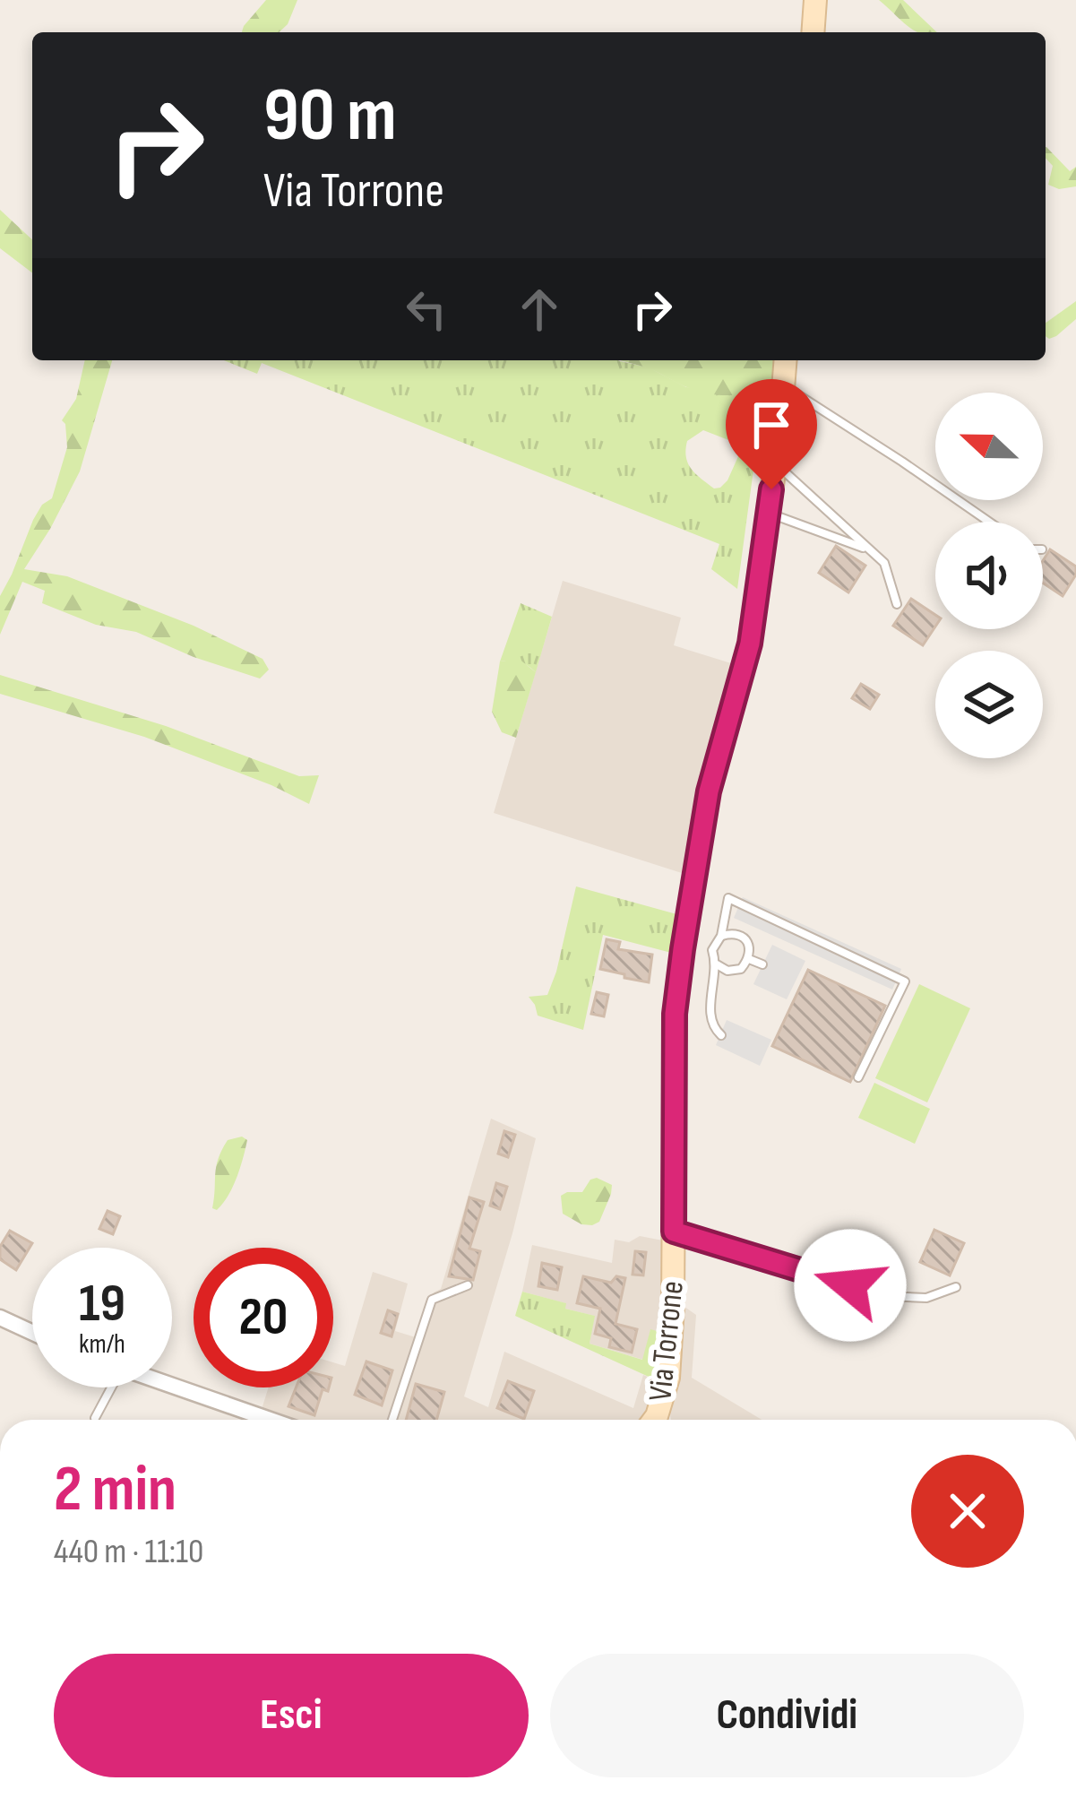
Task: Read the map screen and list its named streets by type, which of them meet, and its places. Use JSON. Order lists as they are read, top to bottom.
{
  "streets": {
    "main road": ["Via Torrone"]
  },
  "north": "left",
  "page": {
    "turn": ["90 m", "Via Torrone"],
    "speed": "19 km/h",
    "limit": "20",
    "heading": ["2 min", "440 m · 11:10"],
    "buttons": ["Esci", "Condividi"]
  }
}
